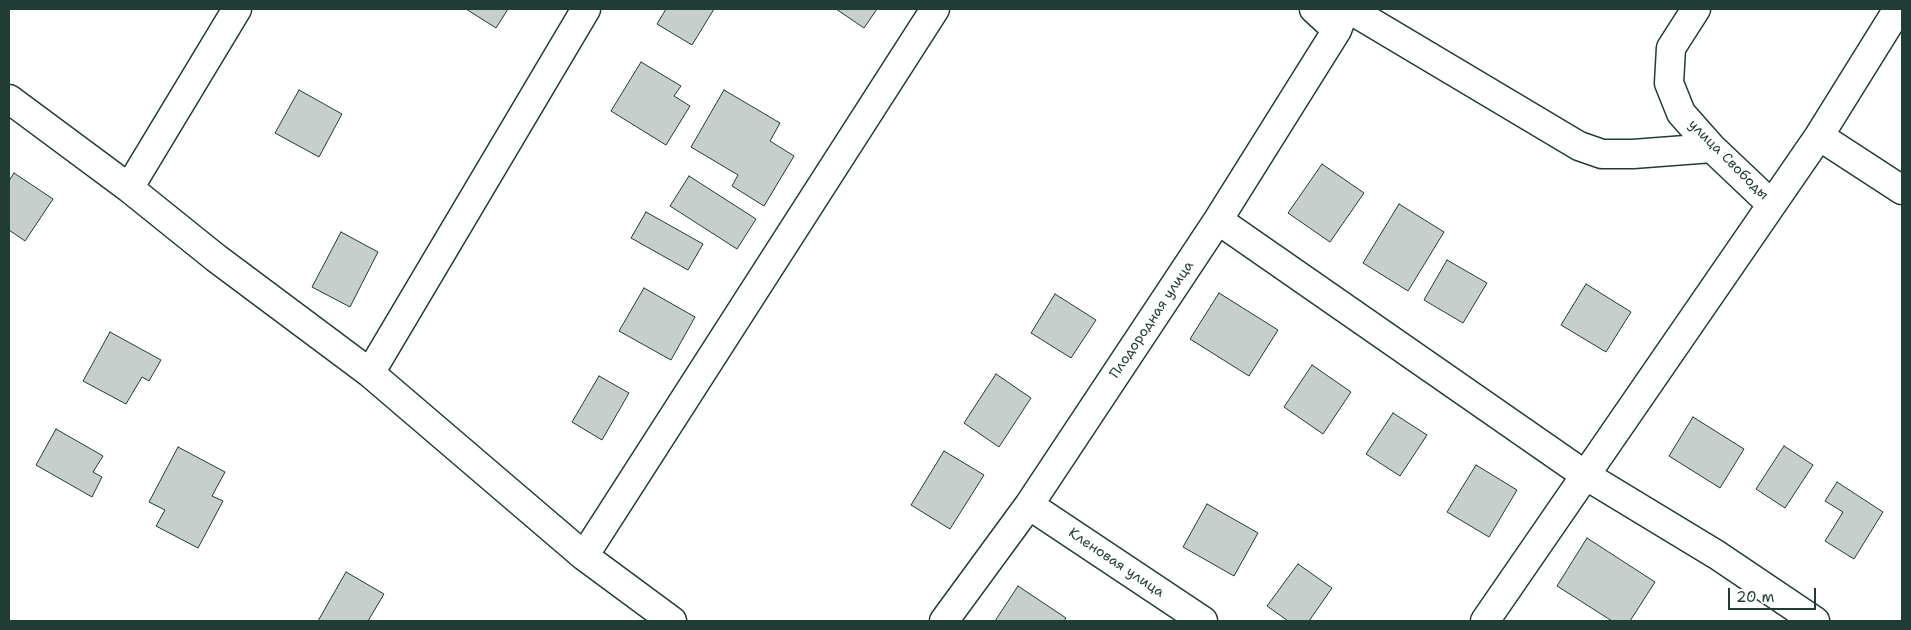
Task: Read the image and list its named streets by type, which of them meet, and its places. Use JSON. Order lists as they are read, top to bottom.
{
  "streets": {
    "street": ["улица Свободы", "Плодородная улица", "Кленовая улица"]
  },
  "crossings": [
    ["Плодородная улица", "Кленовая улица"]
  ],
  "scale_bar": "20 m"
}
